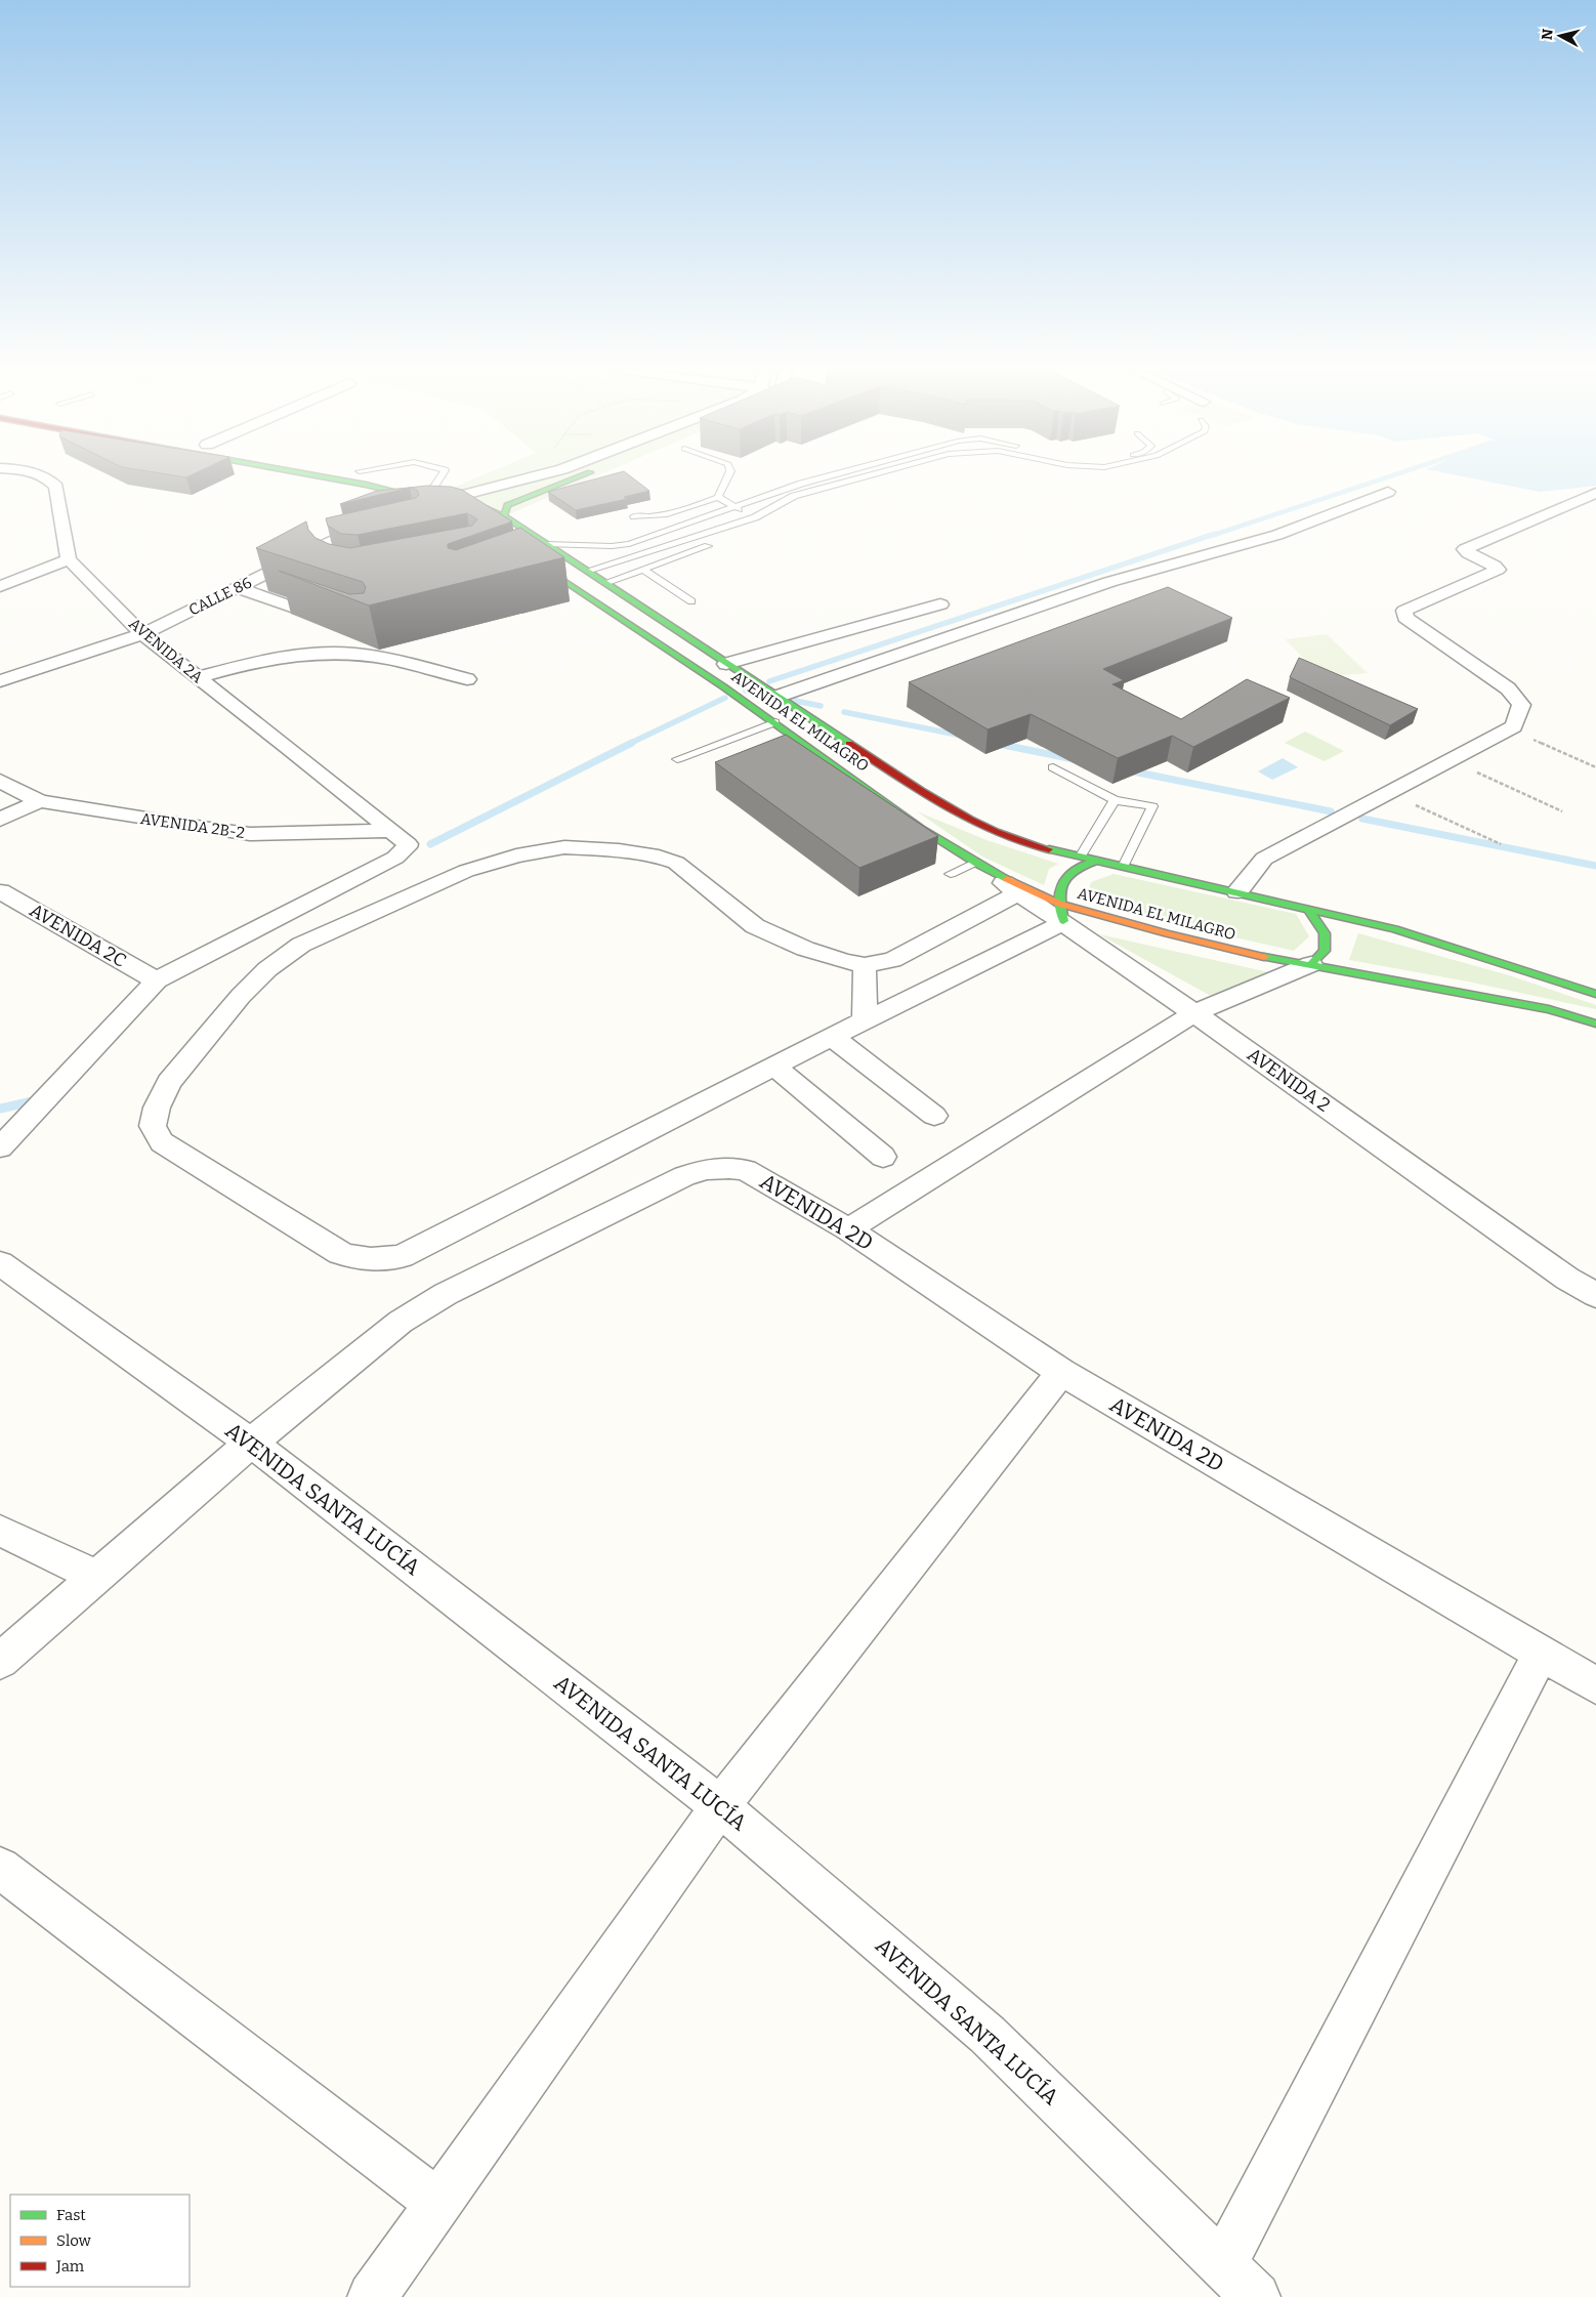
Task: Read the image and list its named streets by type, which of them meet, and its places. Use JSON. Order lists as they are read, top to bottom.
{
  "streets": {
    "main road": ["AVENIDA EL MILAGRO"],
    "street": [
      "CALLE 86",
      "AVENIDA 2A",
      "AVENIDA 2B-2",
      "AVENIDA 2C",
      "AVENIDA 2",
      "AVENIDA 2D",
      "AVENIDA SANTA LUCÍA"
    ]
  },
  "crossings": [
    ["CALLE 86", "AVENIDA 2A"],
    ["AVENIDA 2A", "AVENIDA 2B-2"],
    ["AVENIDA 2A", "AVENIDA 2C"],
    ["AVENIDA EL MILAGRO", "AVENIDA 2"],
    ["AVENIDA 2D", "AVENIDA SANTA LUCÍA"]
  ],
  "legend": ["Fast", "Slow", "Jam"],
  "north": "left"
}
